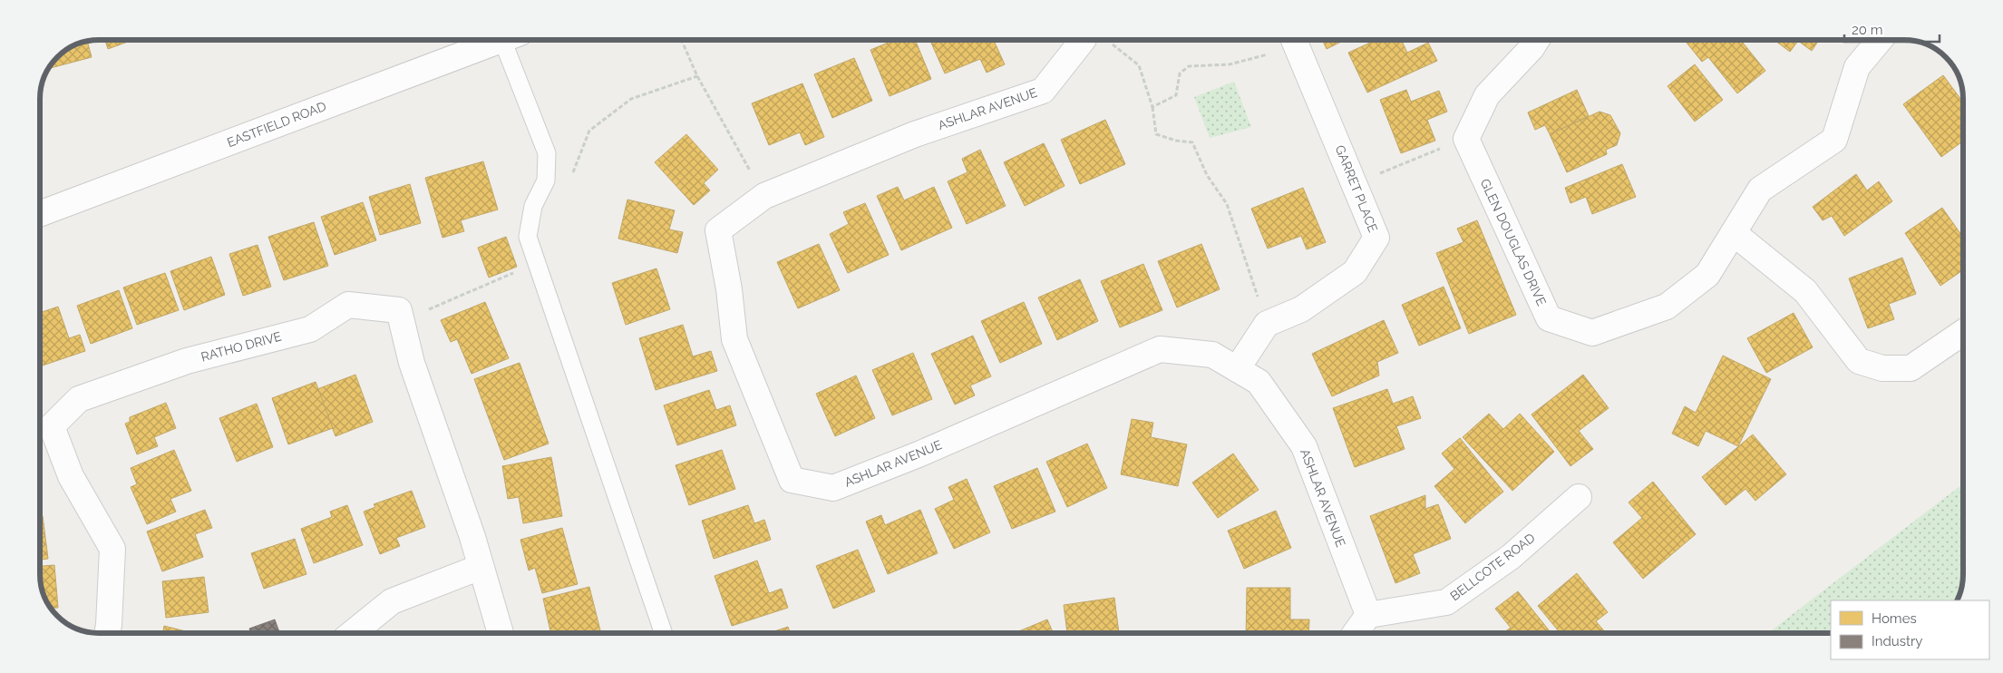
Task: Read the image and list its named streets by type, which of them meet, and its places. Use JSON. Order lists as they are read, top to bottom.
{
  "streets": {
    "street": [
      "ASHLAR AVENUE",
      "EASTFIELD ROAD",
      "GARRET PLACE",
      "GLEN DOUGLAS DRIVE",
      "RATHO DRIVE",
      "BELLCOTE ROAD"
    ]
  },
  "crossings": [
    ["ASHLAR AVENUE", "BELLCOTE ROAD"]
  ],
  "legend": ["Homes", "Industry"],
  "scale_bar": "20 m"
}
